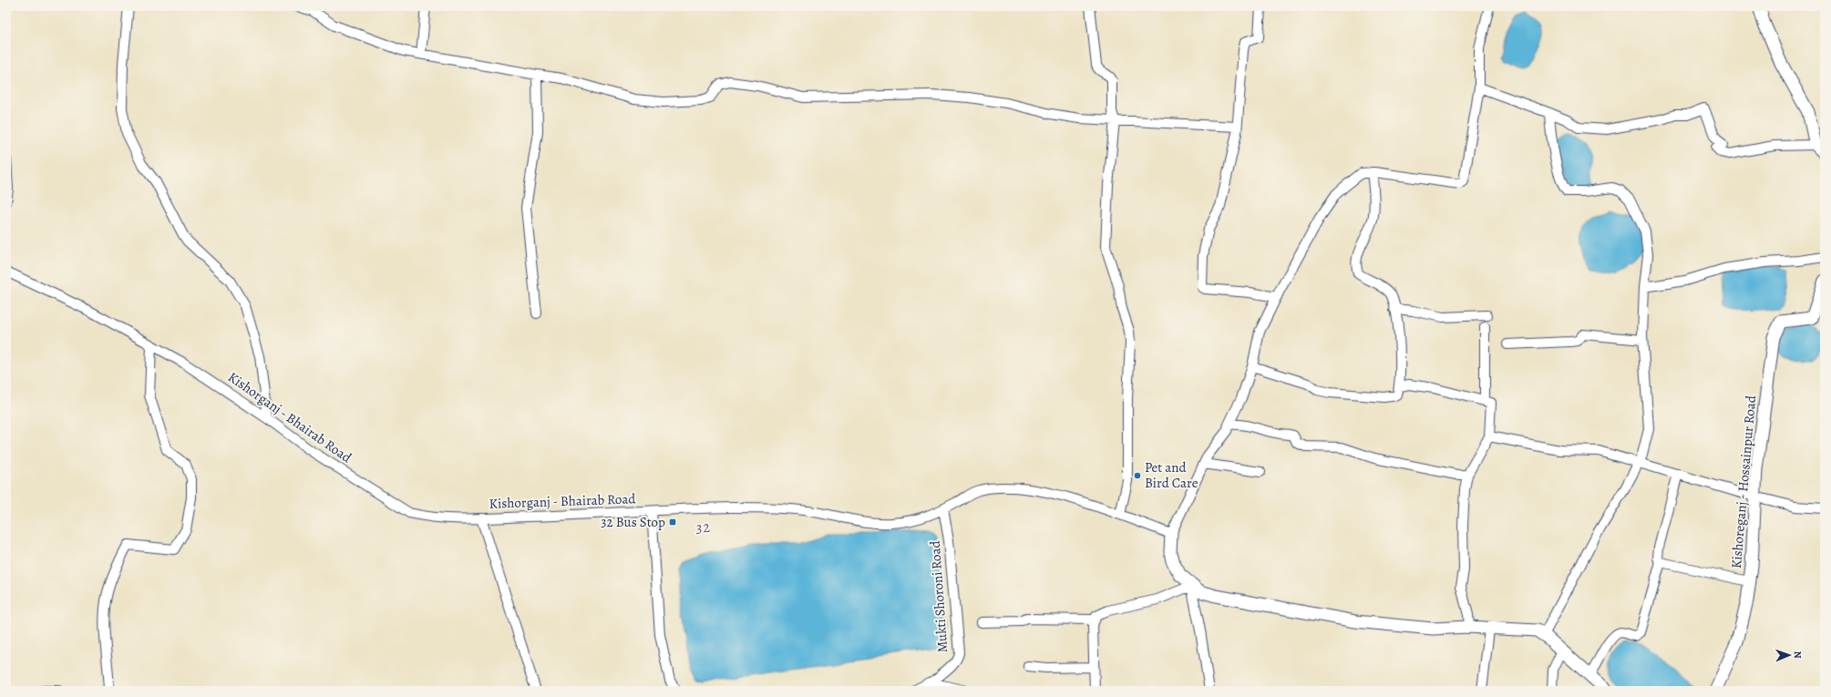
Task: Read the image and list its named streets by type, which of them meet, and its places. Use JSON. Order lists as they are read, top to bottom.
{
  "streets": {
    "main road": ["Kishoreganj - Hossainpur Road"],
    "street": ["Kishorganj - Bhairab Road", "Mukti Shoroni Road"]
  },
  "crossings": [
    ["Kishorganj - Bhairab Road", "Mukti Shoroni Road"]
  ],
  "districts": ["32"],
  "places": {
    "other": ["Pet and Bird Care"],
    "transit": ["32 Bus Stop"]
  },
  "north": "right"
}
